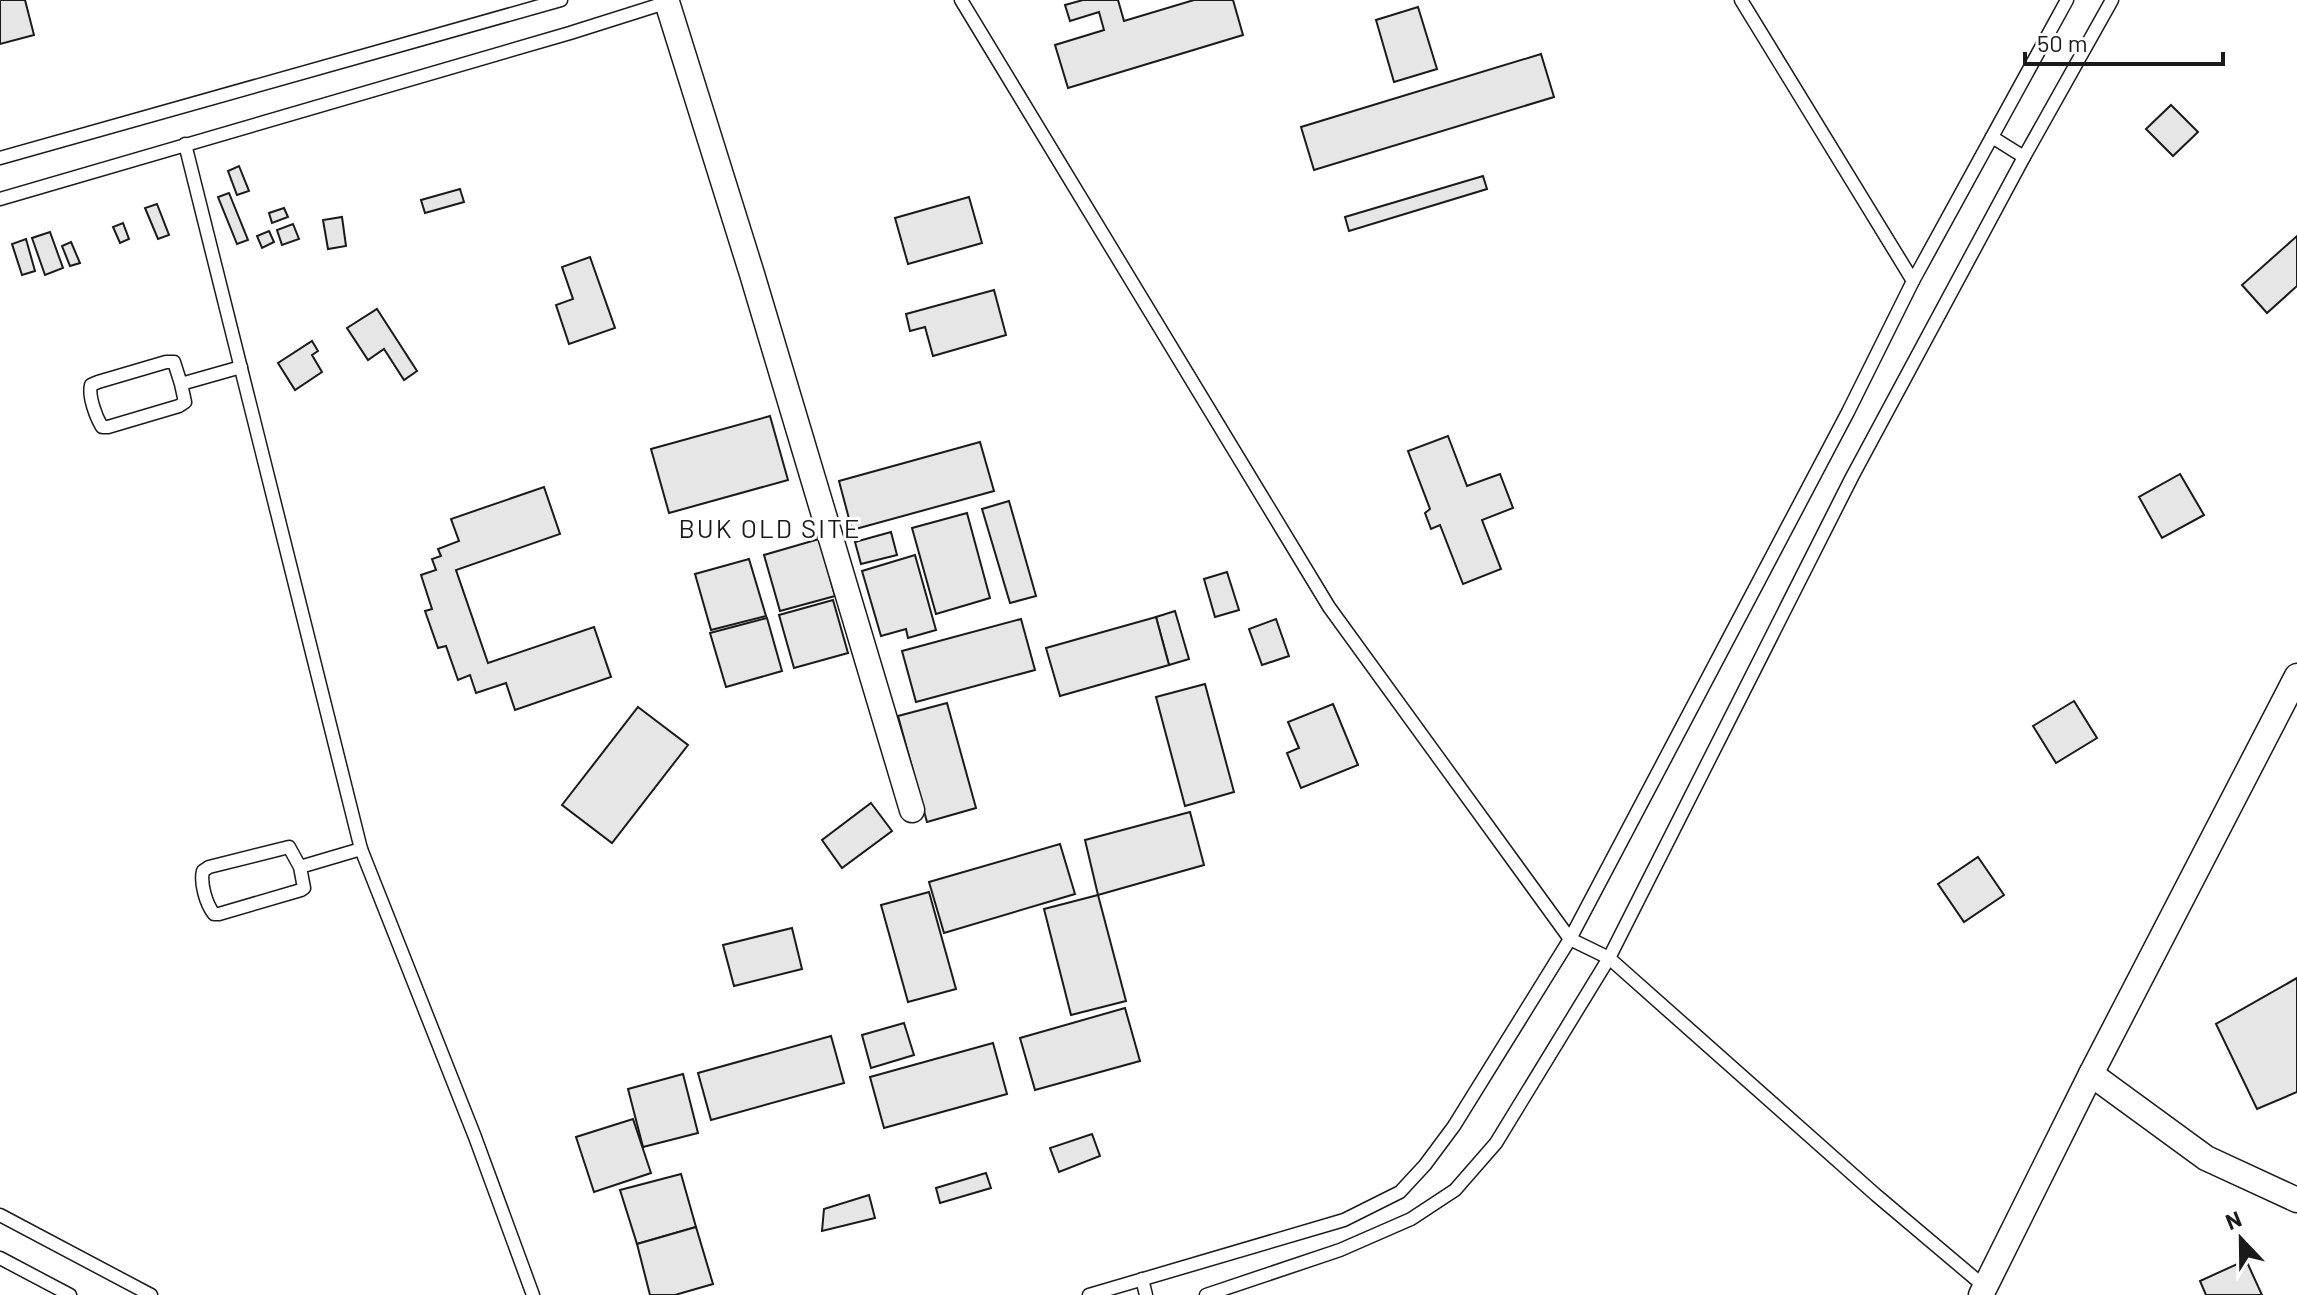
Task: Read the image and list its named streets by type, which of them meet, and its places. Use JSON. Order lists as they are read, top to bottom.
{
  "districts": ["BUK OLD SITE"],
  "scale_bar": "50 m",
  "north": "top"
}
